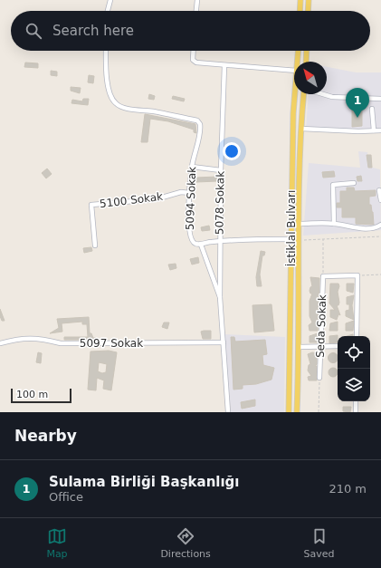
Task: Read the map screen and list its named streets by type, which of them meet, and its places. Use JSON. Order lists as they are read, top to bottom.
{
  "streets": {
    "main road": ["İstiklal Bulvarı"],
    "street": [
      "5094 Sokak",
      "5100 Sokak",
      "5078 Sokak",
      "Seda Sokak",
      "5097 Sokak"
    ]
  },
  "crossings": [
    ["5094 Sokak", "5100 Sokak"],
    ["5094 Sokak", "5078 Sokak"],
    ["5094 Sokak", "5097 Sokak"]
  ],
  "scale_bar": "100 m",
  "north": "top left",
  "page": {
    "search": "Search here",
    "pins": "1",
    "scale": "100 m",
    "heading": "Nearby",
    "list": [
      {
        "mark": "1",
        "name": "Sulama Birliği Başkanlığı",
        "note": "Office",
        "value": "210 m"
      }
    ],
    "nav": ["Map", "Directions", "Saved"]
  }
}
